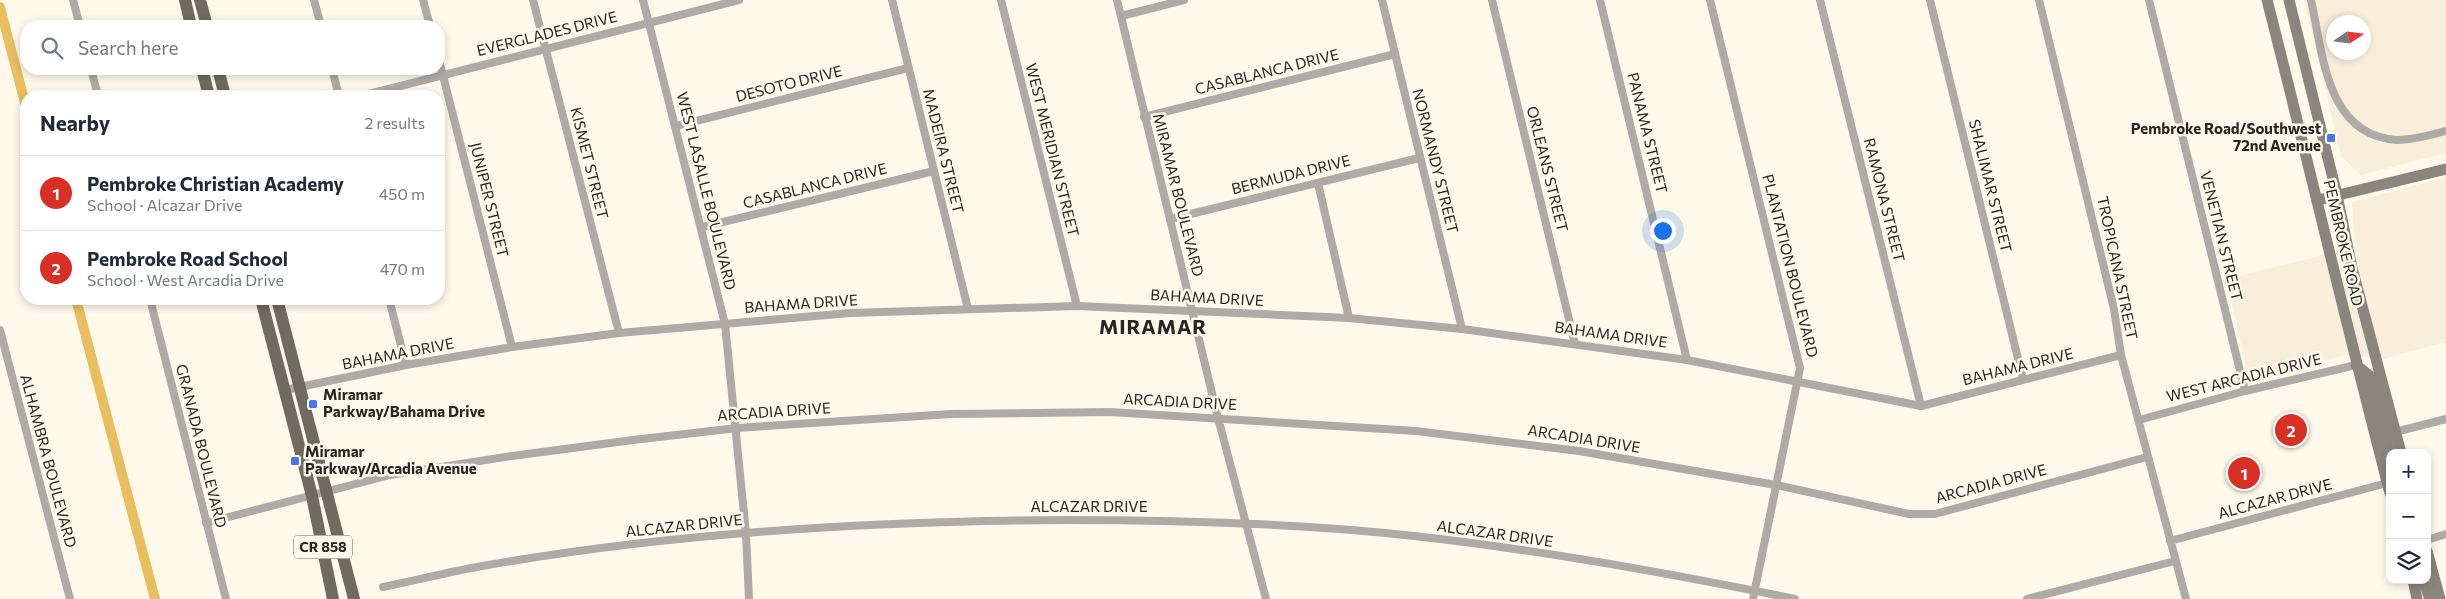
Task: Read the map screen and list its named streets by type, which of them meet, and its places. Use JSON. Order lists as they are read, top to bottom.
{
  "streets": {
    "main road": ["PEMBROKE ROAD", "CR 858"],
    "street": [
      "EVERGLADES DRIVE",
      "CASABLANCA DRIVE",
      "DESOTO DRIVE",
      "PANAMA STREET",
      "WEST MERIDIAN STREET",
      "MADEIRA STREET",
      "NORMANDY STREET",
      "KISMET STREET",
      "ORLEANS STREET",
      "BERMUDA DRIVE",
      "SHALIMAR STREET",
      "WEST LASALLE BOULEVARD",
      "MIRAMAR BOULEVARD",
      "JUNIPER STREET",
      "RAMONA STREET",
      "VENETIAN STREET",
      "PLANTATION BOULEVARD",
      "TROPICANA STREET",
      "BAHAMA DRIVE",
      "WEST ARCADIA DRIVE",
      "ARCADIA DRIVE",
      "GRANADA BOULEVARD",
      "ALHAMBRA BOULEVARD",
      "ALCAZAR DRIVE"
    ]
  },
  "crossings": [
    ["EVERGLADES DRIVE", "KISMET STREET"],
    ["EVERGLADES DRIVE", "WEST LASALLE BOULEVARD"],
    ["EVERGLADES DRIVE", "JUNIPER STREET"],
    ["CASABLANCA DRIVE", "MADEIRA STREET"],
    ["CASABLANCA DRIVE", "NORMANDY STREET"],
    ["CASABLANCA DRIVE", "WEST LASALLE BOULEVARD"],
    ["CASABLANCA DRIVE", "MIRAMAR BOULEVARD"],
    ["DESOTO DRIVE", "MADEIRA STREET"],
    ["DESOTO DRIVE", "WEST LASALLE BOULEVARD"],
    ["PANAMA STREET", "BAHAMA DRIVE"],
    ["WEST MERIDIAN STREET", "BAHAMA DRIVE"],
    ["MADEIRA STREET", "BAHAMA DRIVE"],
    ["NORMANDY STREET", "BERMUDA DRIVE"],
    ["NORMANDY STREET", "BAHAMA DRIVE"],
    ["KISMET STREET", "BAHAMA DRIVE"],
    ["ORLEANS STREET", "BAHAMA DRIVE"],
    ["BERMUDA DRIVE", "MIRAMAR BOULEVARD"],
    ["SHALIMAR STREET", "BAHAMA DRIVE"],
    ["WEST LASALLE BOULEVARD", "BAHAMA DRIVE"],
    ["WEST LASALLE BOULEVARD", "ARCADIA DRIVE"],
    ["WEST LASALLE BOULEVARD", "ALCAZAR DRIVE"],
    ["MIRAMAR BOULEVARD", "BAHAMA DRIVE"],
    ["MIRAMAR BOULEVARD", "ARCADIA DRIVE"],
    ["MIRAMAR BOULEVARD", "ALCAZAR DRIVE"],
    ["JUNIPER STREET", "BAHAMA DRIVE"],
    ["RAMONA STREET", "BAHAMA DRIVE"],
    ["VENETIAN STREET", "WEST ARCADIA DRIVE"],
    ["PEMBROKE ROAD", "WEST ARCADIA DRIVE"],
    ["PLANTATION BOULEVARD", "BAHAMA DRIVE"],
    ["PLANTATION BOULEVARD", "ARCADIA DRIVE"],
    ["PLANTATION BOULEVARD", "ALCAZAR DRIVE"],
    ["TROPICANA STREET", "BAHAMA DRIVE"],
    ["TROPICANA STREET", "WEST ARCADIA DRIVE"],
    ["TROPICANA STREET", "ARCADIA DRIVE"],
    ["TROPICANA STREET", "ALCAZAR DRIVE"],
    ["BAHAMA DRIVE", "CR 858"],
    ["ARCADIA DRIVE", "GRANADA BOULEVARD"],
    ["ARCADIA DRIVE", "CR 858"]
  ],
  "districts": ["MIRAMAR"],
  "places": {
    "transit": ["Pembroke Road/Southwest 72nd Avenue", "Miramar Parkway/Bahama Drive", "Miramar Parkway/Arcadia Avenue"]
  },
  "north": "right",
  "page": {
    "search": "Search here",
    "heading": ["Nearby", "2 results"],
    "list": [
      {
        "mark": "1",
        "name": "Pembroke Christian Academy",
        "note": "School · Alcazar Drive",
        "value": "450 m"
      },
      {
        "mark": "2",
        "name": "Pembroke Road School",
        "note": "School · West Arcadia Drive",
        "value": "470 m"
      }
    ],
    "pins": ["2", "1"],
    "map_buttons": ["+", "−"]
  }
}
